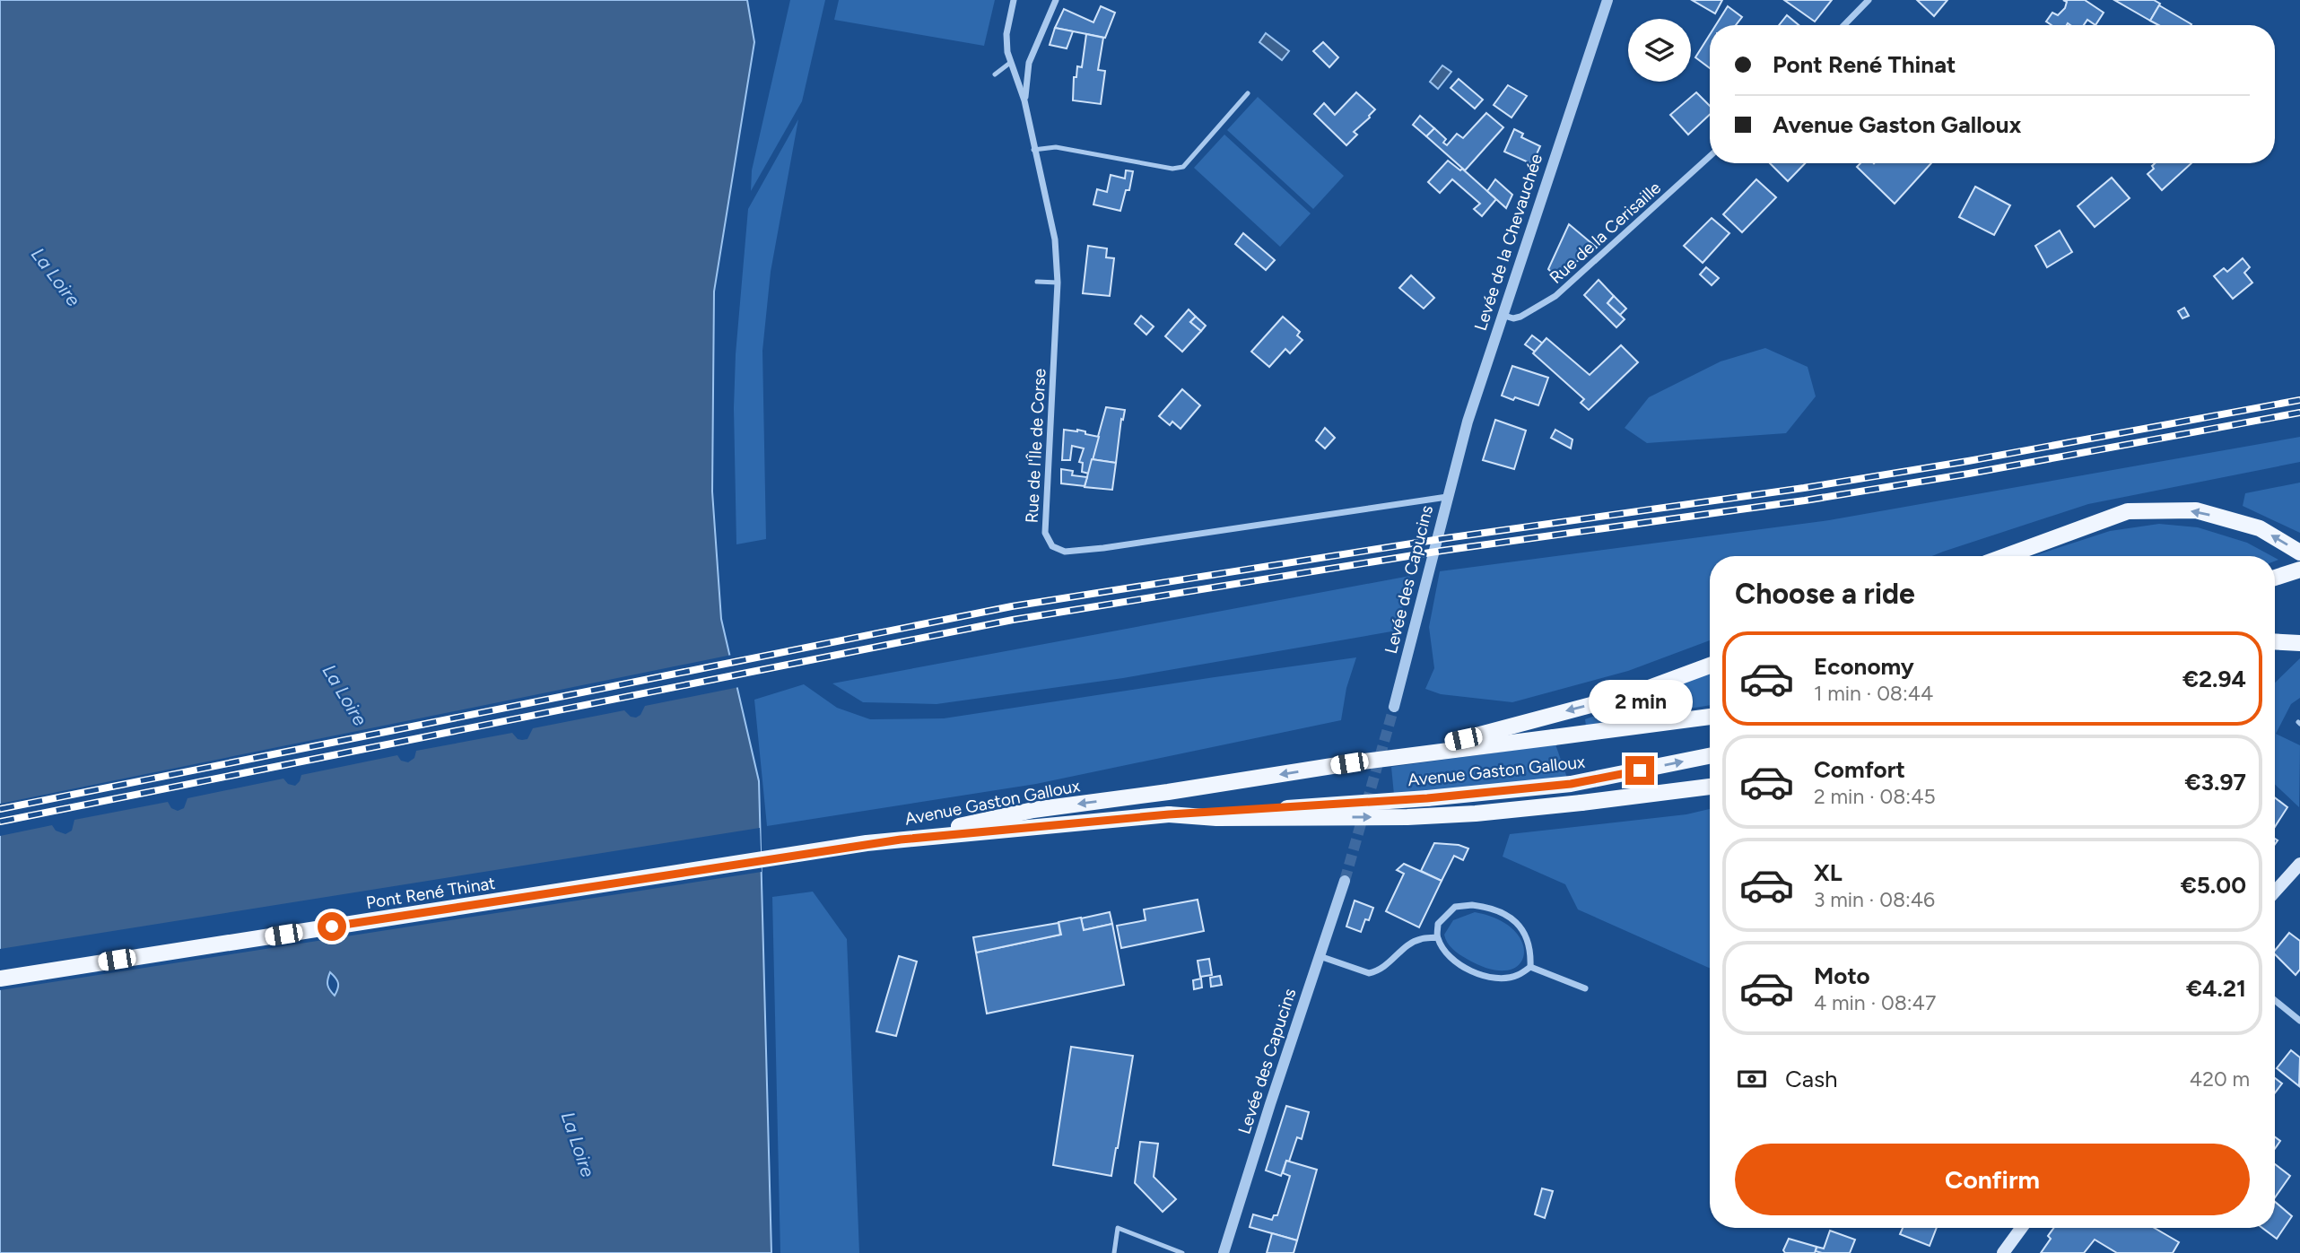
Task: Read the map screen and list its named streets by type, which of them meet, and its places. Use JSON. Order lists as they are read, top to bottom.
{
  "streets": {
    "main road": ["Avenue Gaston Galloux", "Pont René Thinat"],
    "street": [
      "Rue de la Cerisaille",
      "Levée de la Chevauchée",
      "Rue de l'Île de Corse",
      "Levée des Capucins"
    ]
  },
  "crossings": [
    ["Rue de la Cerisaille", "Levée de la Chevauchée"],
    ["Levée de la Chevauchée", "Rue de l'Île de Corse"],
    ["Levée de la Chevauchée", "Levée des Capucins"],
    ["Rue de l'Île de Corse", "Levée des Capucins"],
    ["Avenue Gaston Galloux", "Pont René Thinat"]
  ],
  "water": ["La Loire"],
  "page": {
    "banner": ["Pont René Thinat", "Avenue Gaston Galloux"],
    "heading": "Choose a ride",
    "list": [
      {
        "name": "Economy",
        "note": "1 min · 08:44",
        "value": "€2.94"
      },
      {
        "name": "Comfort",
        "note": "2 min · 08:45",
        "value": "€3.97"
      },
      {
        "name": "XL",
        "note": "3 min · 08:46",
        "value": "€5.00"
      },
      {
        "name": "Moto",
        "note": "4 min · 08:47",
        "value": "€4.21"
      }
    ],
    "bubble": "2 min",
    "pay": ["Cash", "420 m"],
    "buttons": "Confirm"
  }
}
